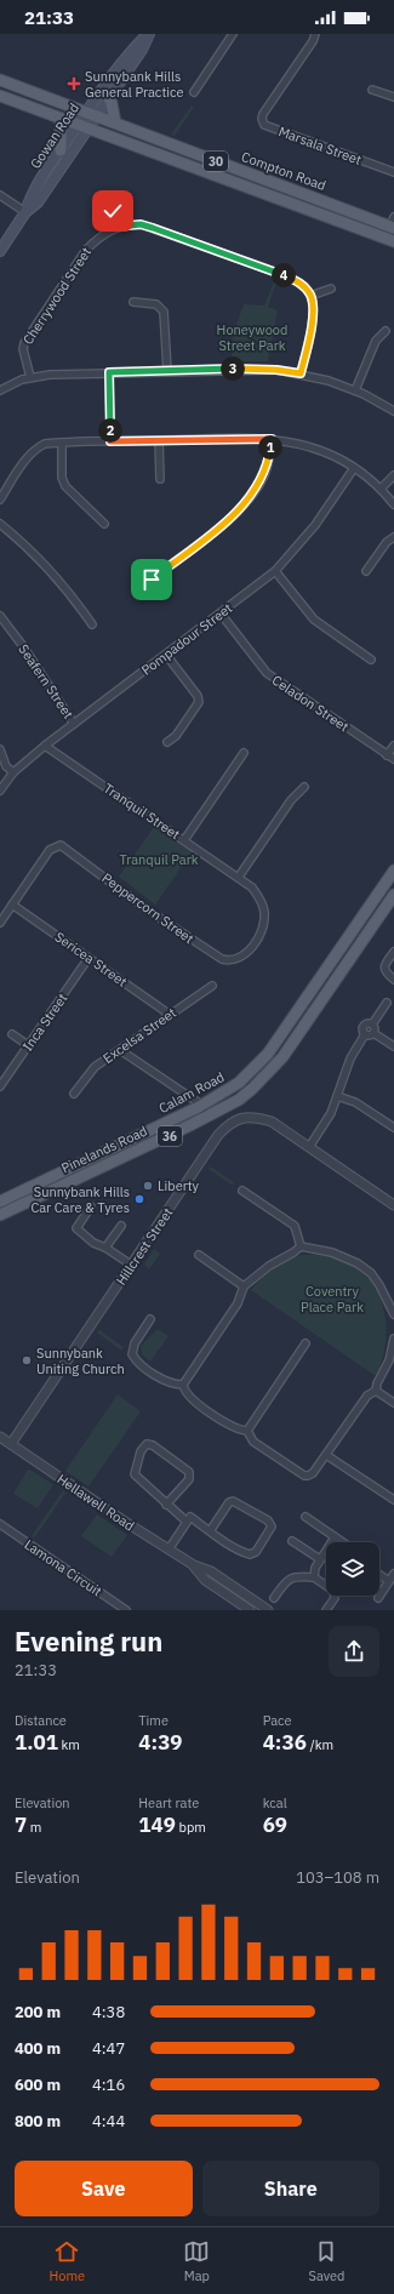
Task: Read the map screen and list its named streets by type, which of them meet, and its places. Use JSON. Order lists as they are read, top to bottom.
{
  "streets": {
    "main road": [
      "Gowan Road",
      "30",
      "Compton Road",
      "Calam Road",
      "36",
      "Pinelands Road"
    ],
    "street": [
      "Marsala Street",
      "Cherrywood Street",
      "Pompadour Street",
      "Seafern Street",
      "Celadon Street",
      "Tranquil Street",
      "Peppercorn Street",
      "Sericea Street",
      "Inca Street",
      "Excelsa Street",
      "Hillcrest Street",
      "Hellawell Road",
      "Lamona Circuit"
    ]
  },
  "crossings": [
    ["Gowan Road", "Compton Road"],
    ["Pompadour Street", "Seafern Street"],
    ["Pompadour Street", "Celadon Street"],
    ["Pompadour Street", "Tranquil Street"],
    ["Tranquil Street", "Peppercorn Street"],
    ["Peppercorn Street", "Sericea Street"],
    ["Sericea Street", "Inca Street"],
    ["Sericea Street", "Excelsa Street"],
    ["Hillcrest Street", "Hellawell Road"]
  ],
  "parks": ["Honeywood Street Park", "Tranquil Park", "Coventry Place Park"],
  "places": {
    "health": ["Sunnybank Hills General Practice"],
    "other": ["Liberty", "Sunnybank Hills Car Care & Tyres", "Sunnybank Uniting Church"]
  },
  "page": {
    "status": "21:33",
    "pins": [
      "4",
      "3",
      "2",
      "1"
    ],
    "heading": ["Evening run", "21:33"],
    "stats": [
      ["Distance", "1.01 km"],
      ["Time", "4:39"],
      ["Pace", "4:36 /km"],
      ["Elevation", "7 m"],
      ["Heart rate", "149 bpm"],
      ["kcal", "69"]
    ],
    "chart": ["Elevation", "103–108 m"],
    "list": [
      {
        "name": "200 m",
        "note": "4:38"
      },
      {
        "name": "400 m",
        "note": "4:47"
      },
      {
        "name": "600 m",
        "note": "4:16"
      },
      {
        "name": "800 m",
        "note": "4:44"
      }
    ],
    "buttons": ["Save", "Share"],
    "tabs": ["Home", "Map", "Saved"]
  }
}
